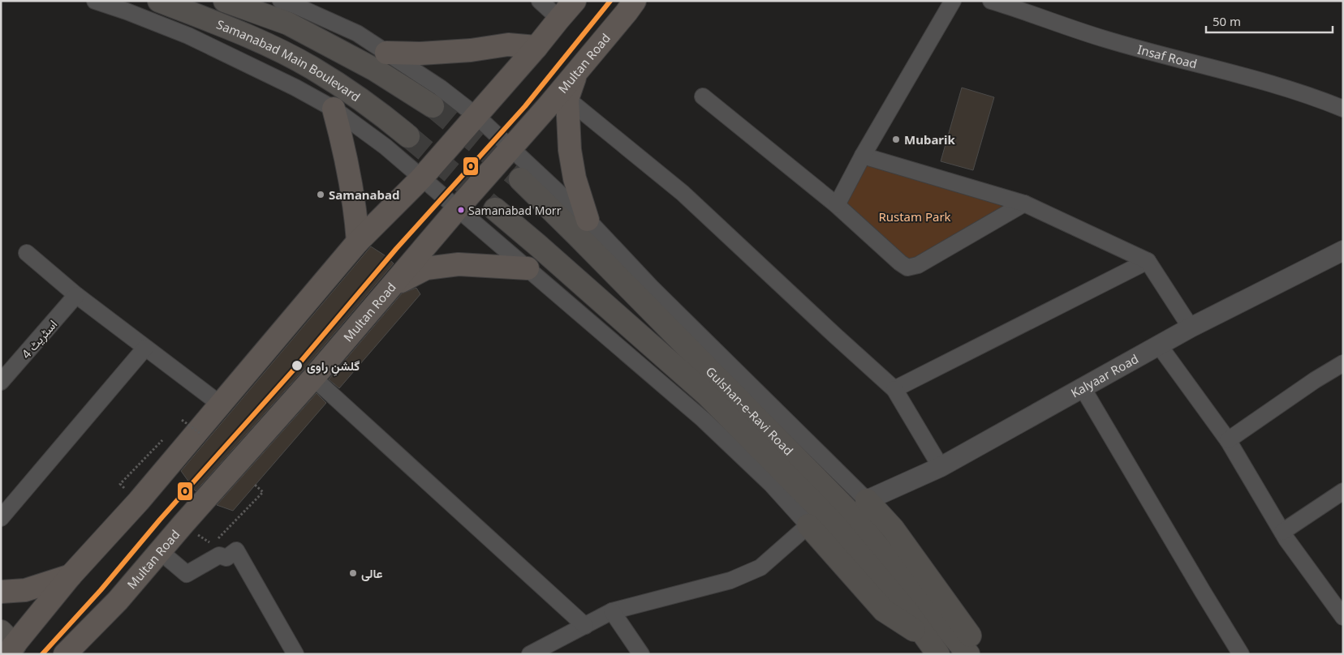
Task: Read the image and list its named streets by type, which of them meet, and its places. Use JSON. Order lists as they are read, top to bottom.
{
  "streets": {
    "main road": ["Samanabad Main Boulevard", "Multan Road", "Gulshan-e-Ravi Road"],
    "street": ["Insaf Road", "اسٹریٹ 4", "Kalyaar Road"]
  },
  "parks": ["Rustam Park"],
  "places": [
    "Mubarik",
    "Samanabad",
    "Samanabad Morr",
    "گلشنِ راوی",
    "عالی"
  ],
  "lines": ["transit line O"],
  "scale_bar": "50 m"
}
